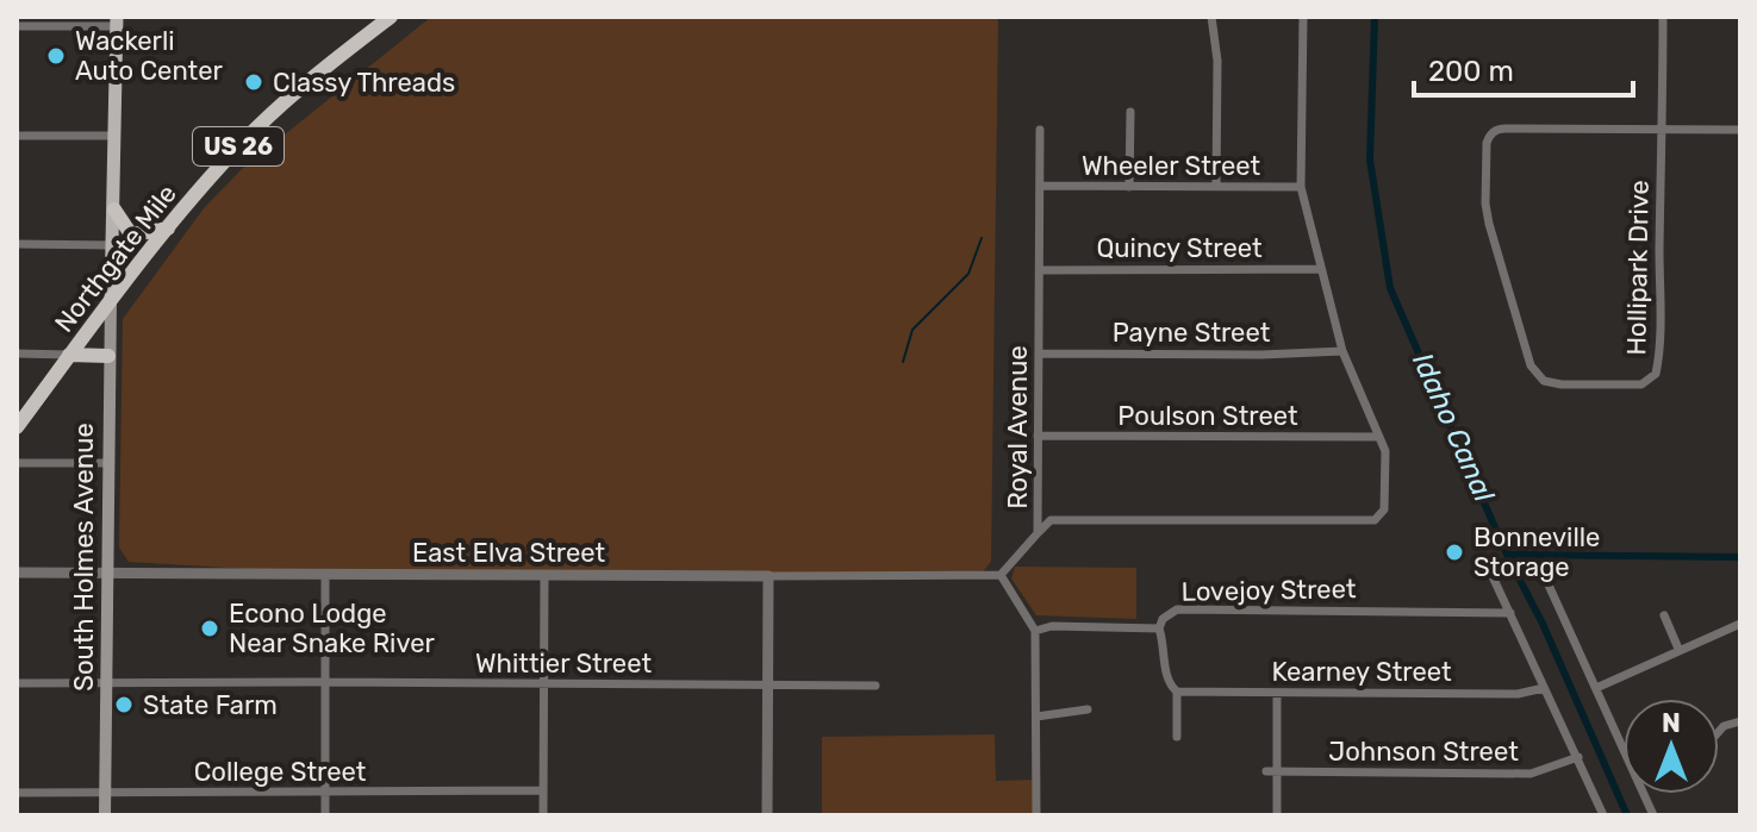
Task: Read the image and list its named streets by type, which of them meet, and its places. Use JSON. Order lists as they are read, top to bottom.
{
  "streets": {
    "highway": ["US 26", "Northgate Mile"],
    "main road": ["South Holmes Avenue"],
    "street": [
      "Wheeler Street",
      "Quincy Street",
      "Hollipark Drive",
      "Payne Street",
      "Poulson Street",
      "Royal Avenue",
      "East Elva Street",
      "Lovejoy Street",
      "Whittier Street",
      "Kearney Street",
      "Johnson Street",
      "College Street"
    ]
  },
  "crossings": [
    ["Wheeler Street", "Royal Avenue"],
    ["Quincy Street", "Royal Avenue"],
    ["Northgate Mile", "South Holmes Avenue"],
    ["Payne Street", "Royal Avenue"],
    ["Poulson Street", "Royal Avenue"],
    ["Royal Avenue", "East Elva Street"],
    ["East Elva Street", "South Holmes Avenue"],
    ["South Holmes Avenue", "Whittier Street"],
    ["South Holmes Avenue", "College Street"]
  ],
  "water": ["Idaho Canal"],
  "places": [
    "Wackerli Auto Center",
    "Classy Threads",
    "Bonneville Storage",
    "Econo Lodge Near Snake River",
    "State Farm"
  ],
  "scale_bar": "200 m",
  "north": "top"
}
